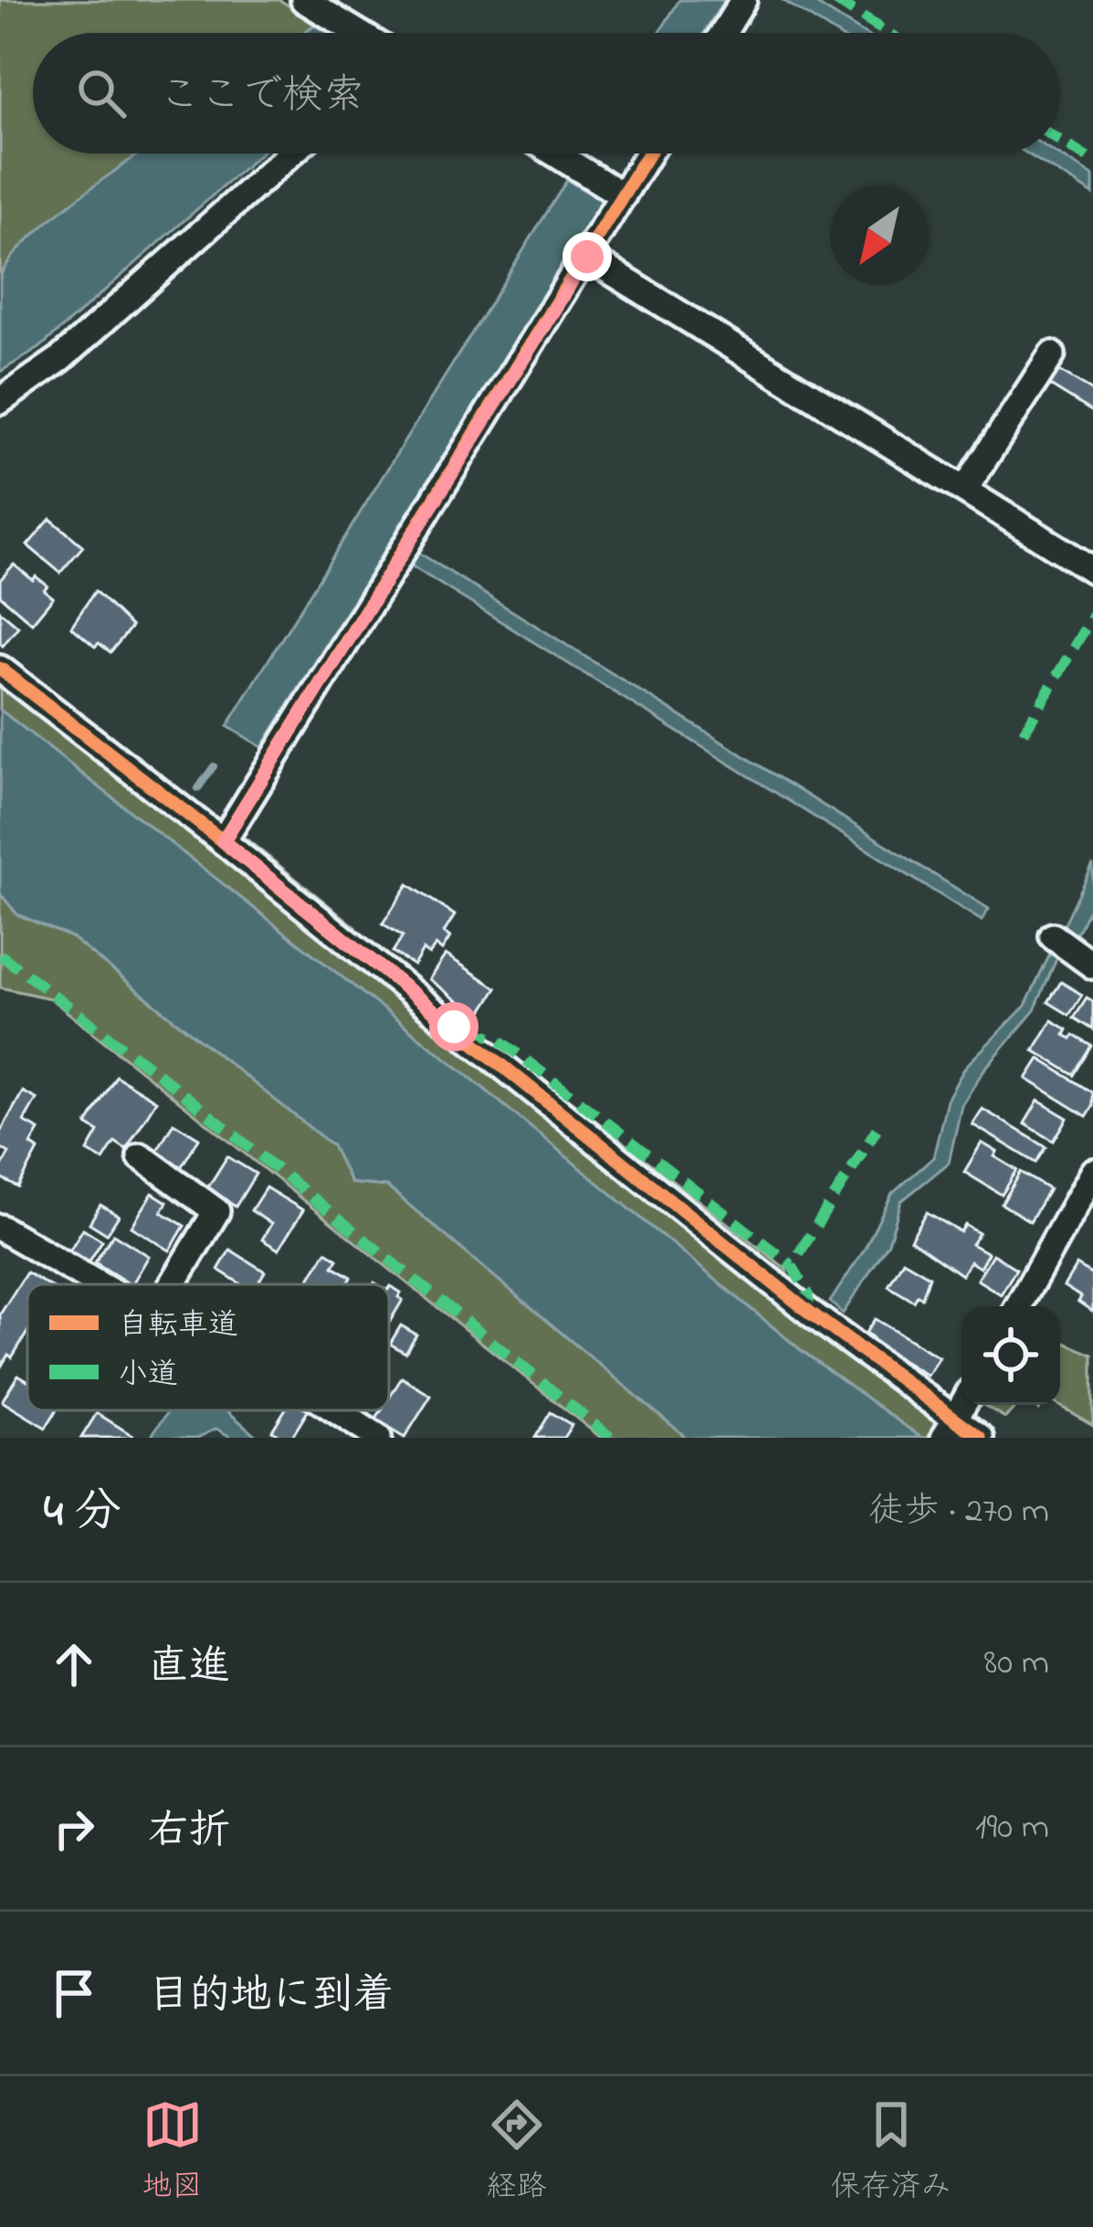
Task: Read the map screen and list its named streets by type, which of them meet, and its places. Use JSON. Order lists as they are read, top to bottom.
{
  "legend": ["自転車道", "小道"],
  "north": "bottom left",
  "page": {
    "search": "ここで検索",
    "heading": ["4 分", "徒歩 · 270 m"],
    "list": [
      ["直進", "80 m"],
      ["右折", "190 m"],
      "目的地に到着"
    ],
    "nav": ["地図", "経路", "保存済み"]
  }
}
